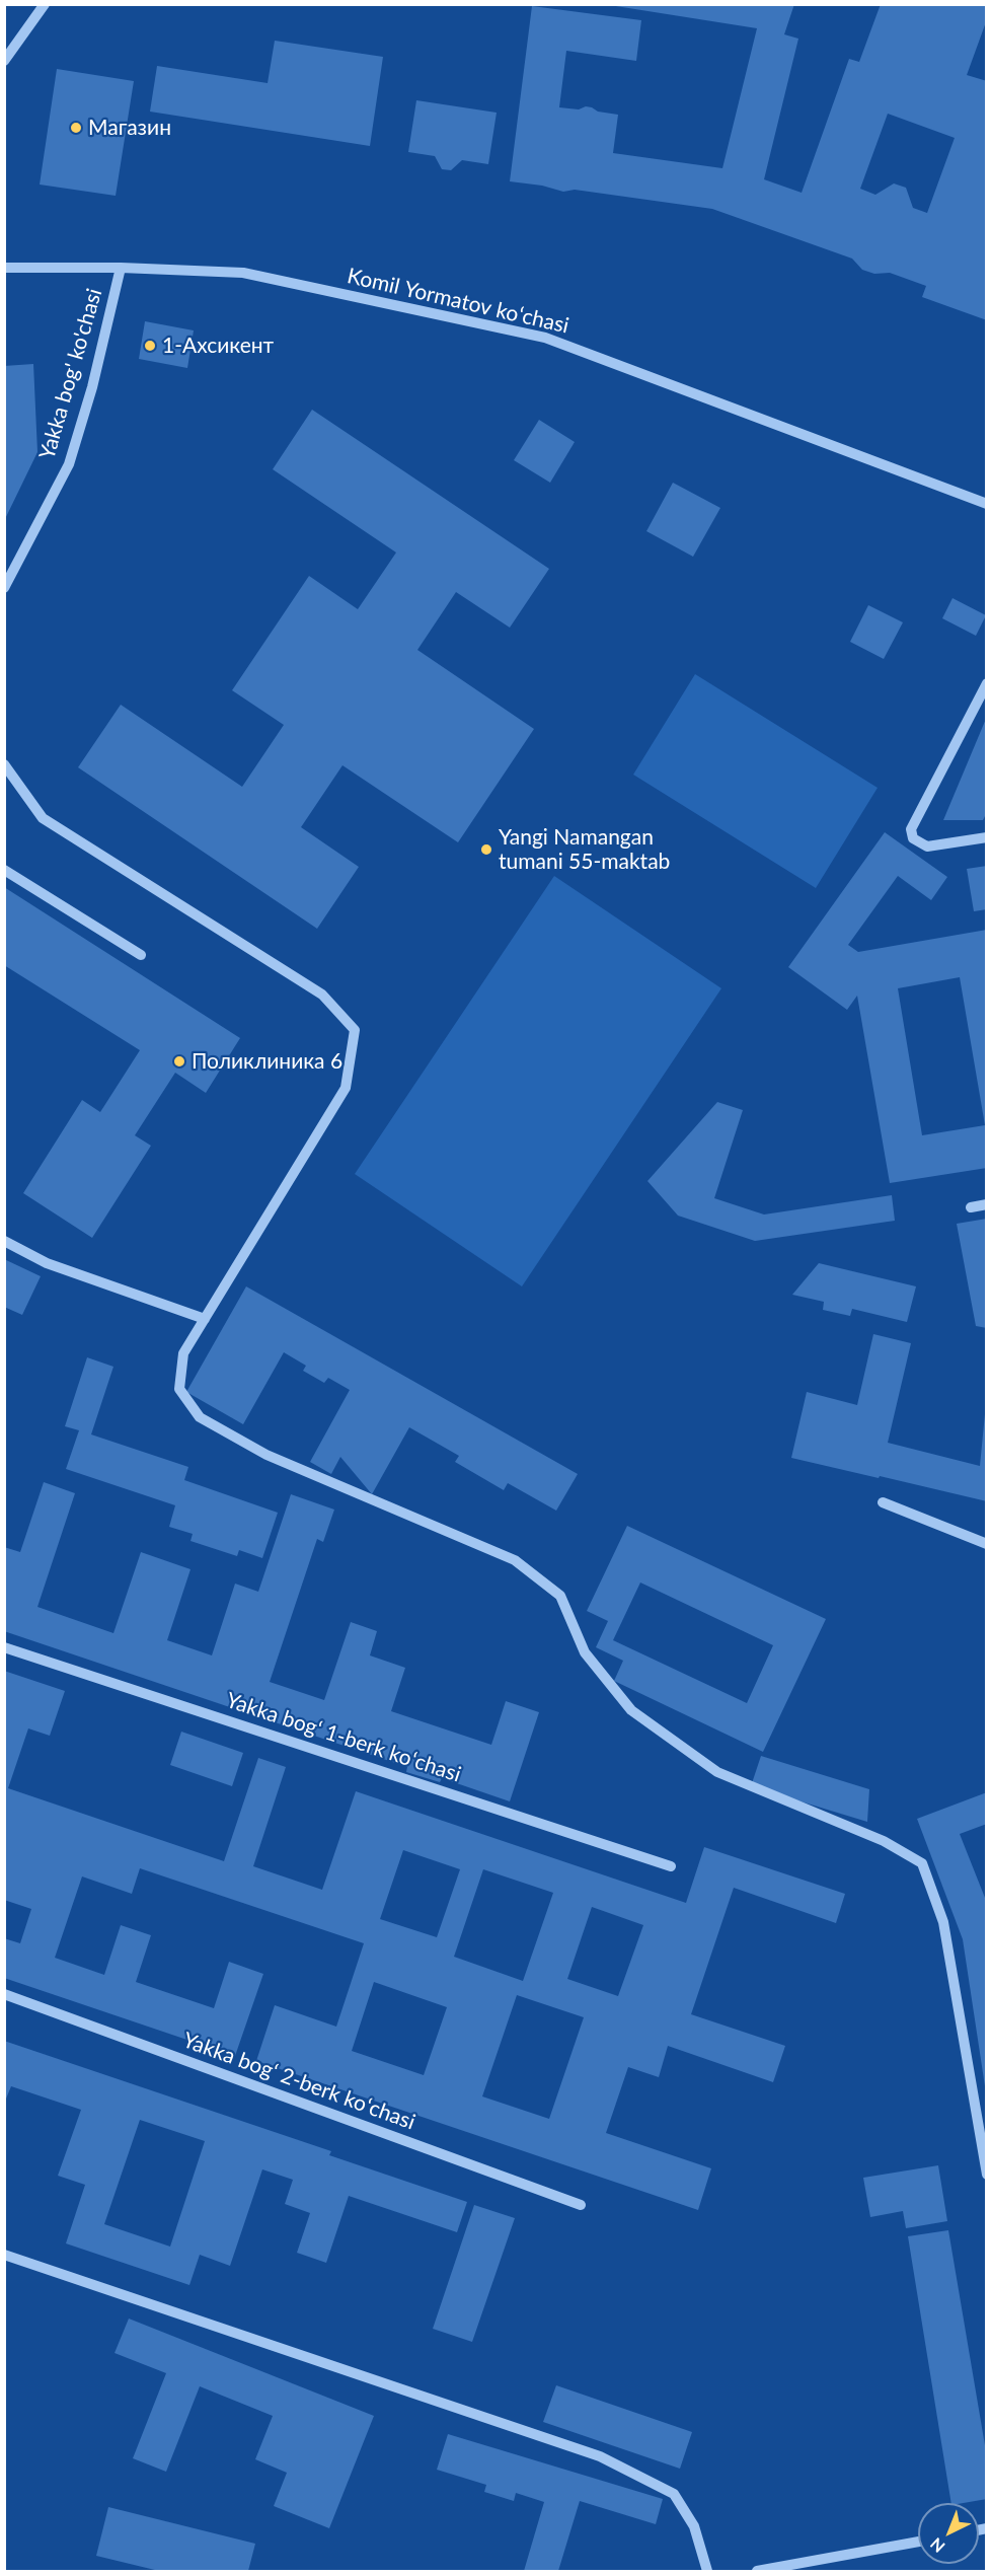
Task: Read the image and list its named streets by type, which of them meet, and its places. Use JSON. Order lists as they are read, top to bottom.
{
  "streets": {
    "street": [
      "Komil Yormatov koʻchasi",
      "Yakka bog' ko'chasi",
      "Yakka bogʻ 1-berk koʻchasi",
      "Yakka bogʻ 2-berk koʻchasi"
    ]
  },
  "crossings": [
    ["Komil Yormatov koʻchasi", "Yakka bog' ko'chasi"]
  ],
  "places": [
    "Магазин",
    "1-Ахсикент",
    "Yangi Namangan tumani 55-maktab",
    "Поликлиника 6"
  ],
  "north": "bottom left"
}
